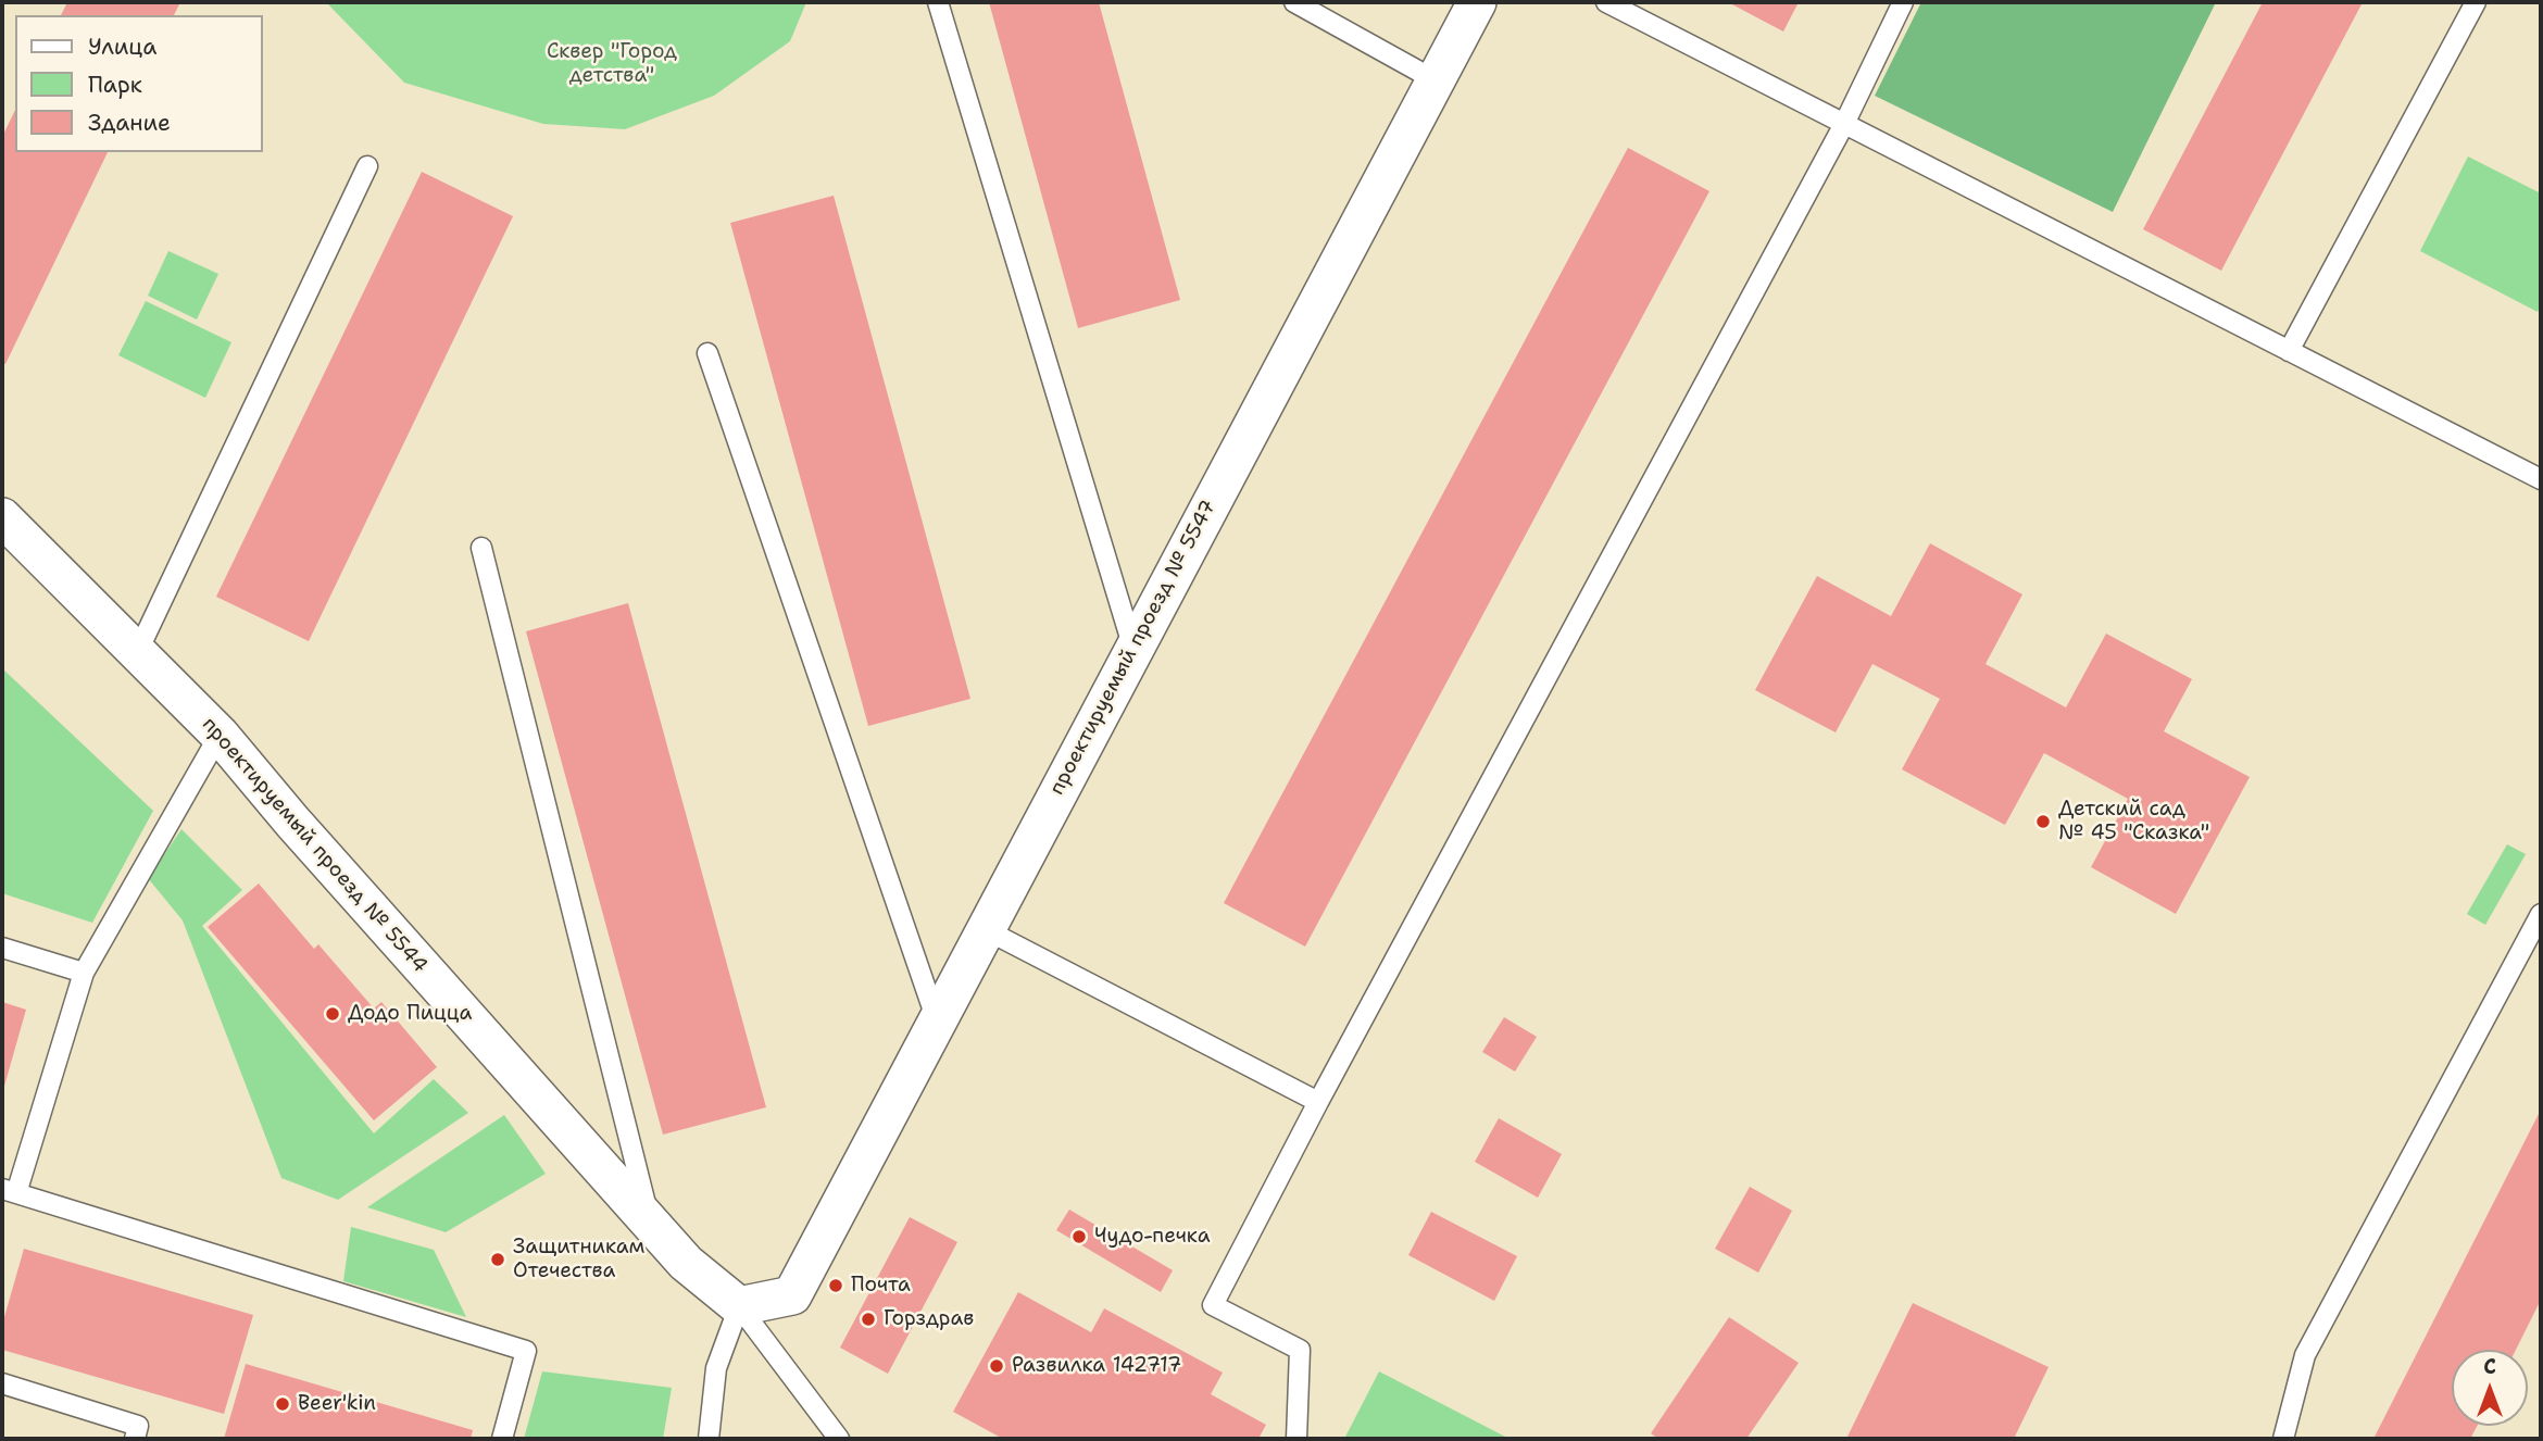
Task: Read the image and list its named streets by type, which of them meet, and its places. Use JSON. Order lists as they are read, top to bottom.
{
  "streets": {
    "street": ["проектируемый проезд № 5547", "проектируемый проезд № 5544"]
  },
  "crossings": [
    ["проектируемый проезд № 5547", "проектируемый проезд № 5544"]
  ],
  "parks": ["Сквер \"Город детства\""],
  "places": [
    "Детский сад № 45 \"Сказка\"",
    "Додо Пицца",
    "Чудо-печка",
    "Защитникам Отечества",
    "Почта",
    "Горздрав",
    "Развилка 142717",
    "Beer'kin"
  ],
  "legend": ["Улица", "Парк", "Здание"],
  "north": "top"
}
